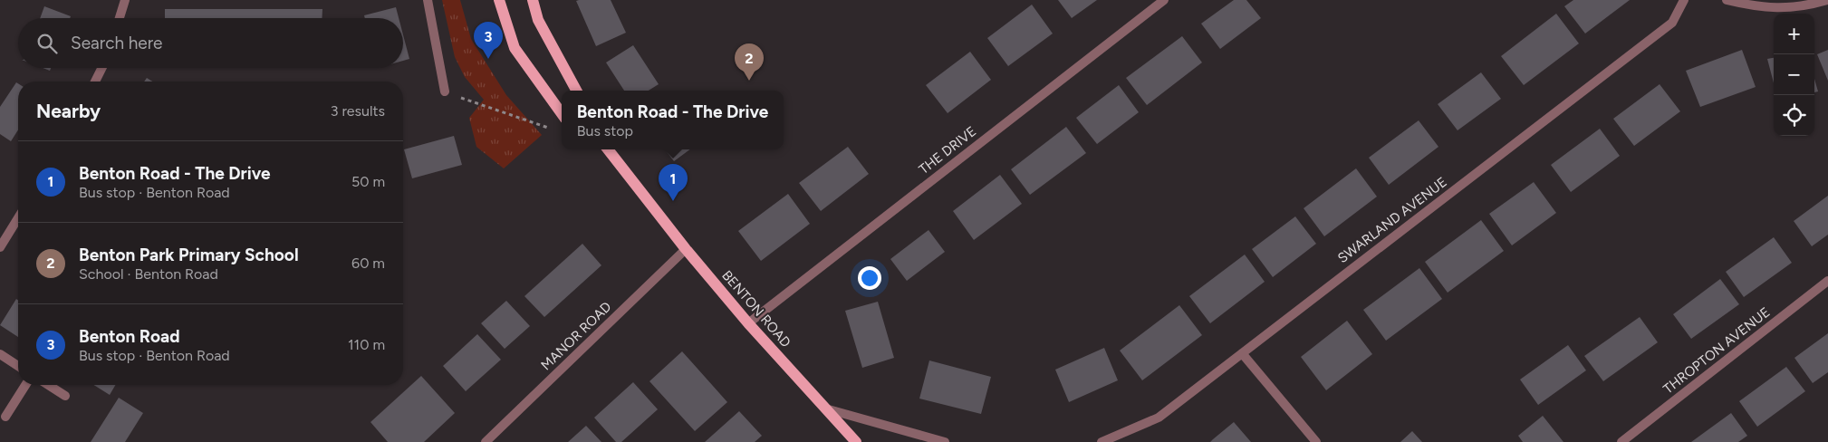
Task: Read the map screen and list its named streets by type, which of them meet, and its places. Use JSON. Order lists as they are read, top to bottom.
{
  "streets": {
    "main road": ["BENTON ROAD"],
    "street": [
      "THE DRIVE",
      "SWARLAND AVENUE",
      "MANOR ROAD",
      "THROPTON AVENUE"
    ]
  },
  "crossings": [
    ["THE DRIVE", "BENTON ROAD"],
    ["BENTON ROAD", "MANOR ROAD"]
  ],
  "page": {
    "map_buttons": ["+", "−"],
    "search": "Search here",
    "pins": ["3", "2", "1"],
    "heading": ["Nearby", "3 results"],
    "popup": ["Benton Road - The Drive", "Bus stop"],
    "list": [
      {
        "mark": "1",
        "name": "Benton Road - The Drive",
        "note": "Bus stop · Benton Road",
        "value": "50 m"
      },
      {
        "mark": "2",
        "name": "Benton Park Primary School",
        "note": "School · Benton Road",
        "value": "60 m"
      },
      {
        "mark": "3",
        "name": "Benton Road",
        "note": "Bus stop · Benton Road",
        "value": "110 m"
      }
    ]
  }
}
